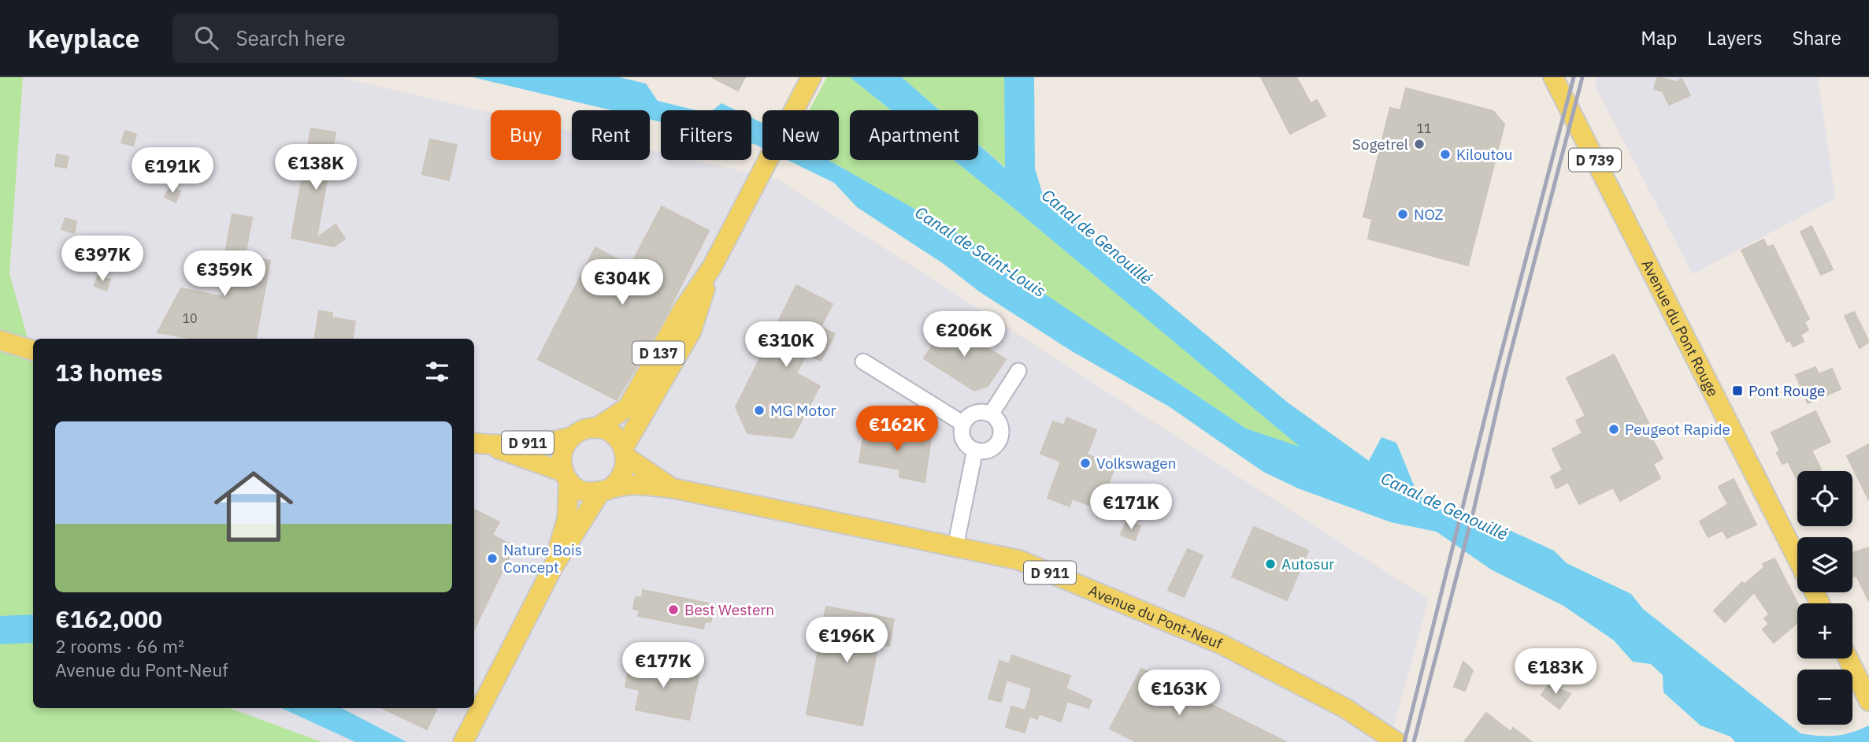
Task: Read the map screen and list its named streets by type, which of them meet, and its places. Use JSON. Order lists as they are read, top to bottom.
{
  "streets": {
    "main road": [
      "D 739",
      "Avenue du Pont Rouge",
      "D 137",
      "D 911",
      "Avenue du Pont-Neuf"
    ]
  },
  "crossings": [
    ["D 137", "D 911"],
    ["D 911", "Avenue du Pont-Neuf"]
  ],
  "water": ["Canal de Genouillé", "Canal de Saint-Louis"],
  "places": {
    "other": [
      "Sogetrel",
      "Kiloutou",
      "NOZ",
      "MG Motor",
      "Peugeot Rapide",
      "Volkswagen",
      "Nature Bois Concept",
      "Autosur",
      "Best Western"
    ],
    "transit": ["Pont Rouge"]
  },
  "house_numbers": ["11", "10"],
  "page": {
    "header": "Keyplace",
    "search": "Search here",
    "nav": ["Map", "Layers", "Share"],
    "chip": [
      "Buy",
      "Rent",
      "Filters",
      "New",
      "Apartment"
    ],
    "price": [
      "€138K",
      "€191K",
      "€397K",
      "€359K",
      "€304K",
      "€206K",
      "€310K",
      "€162K",
      "€171K",
      "€196K",
      "€177K",
      "€183K",
      "€163K"
    ],
    "heading": "13 homes",
    "list": [
      {
        "name": "€162,000",
        "note": "2 rooms · 66 m² · Avenue du Pont-Neuf"
      }
    ],
    "map_buttons": ["+", "−"]
  }
}
